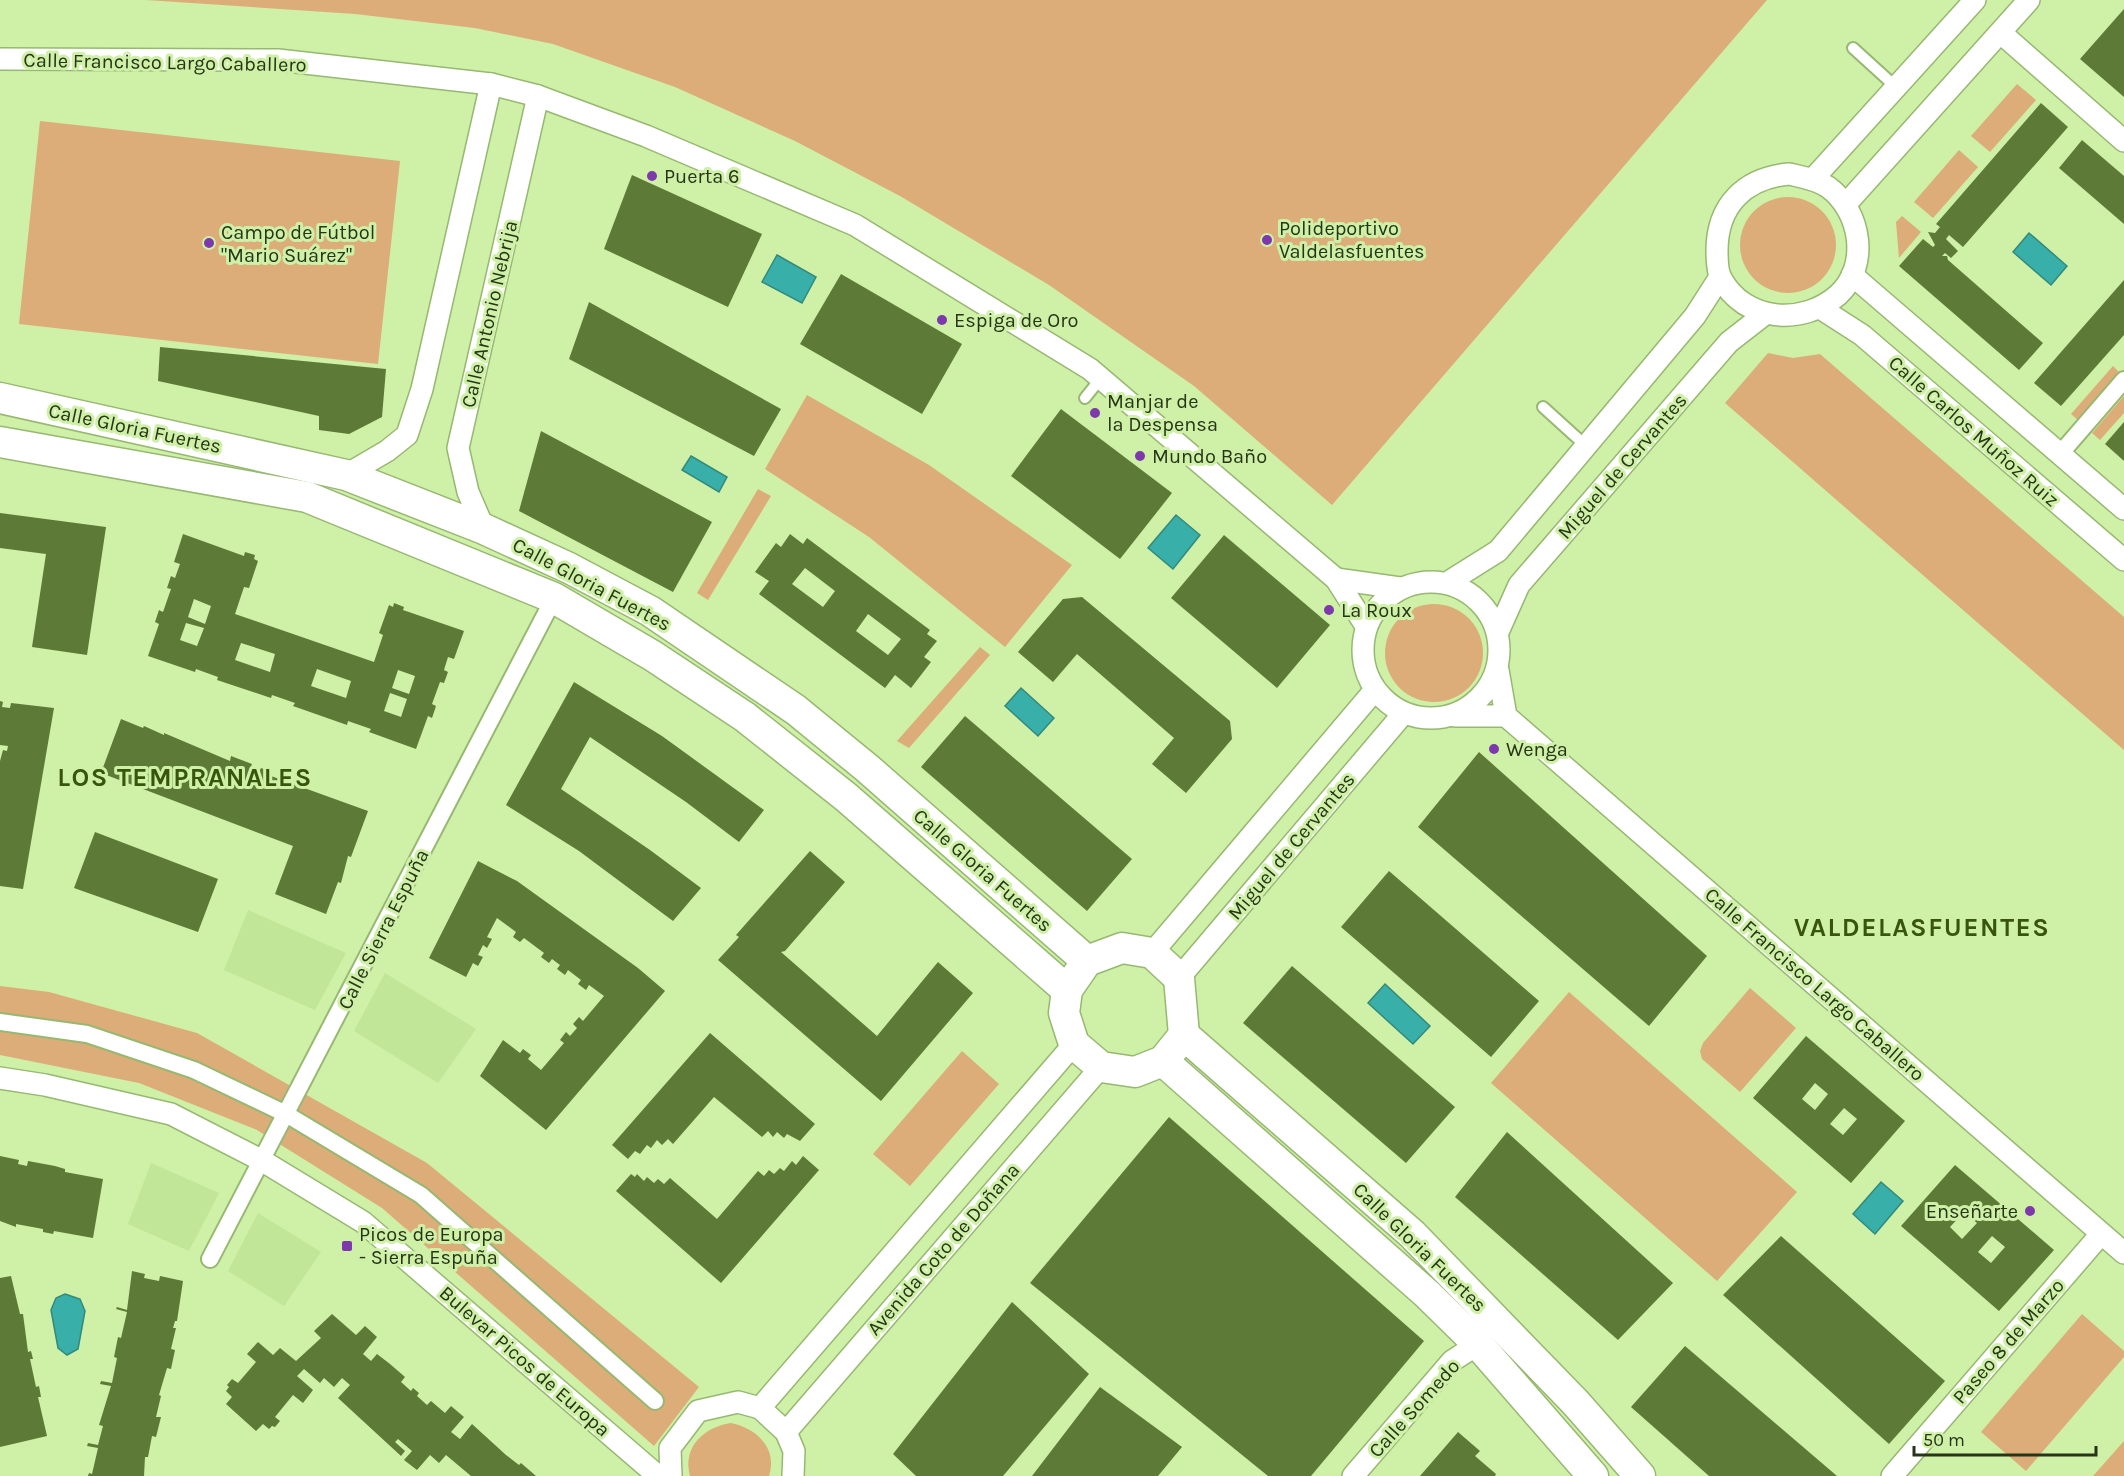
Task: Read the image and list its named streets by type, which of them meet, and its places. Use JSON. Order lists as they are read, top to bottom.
{
  "streets": {
    "main road": ["Calle Gloria Fuertes"],
    "street": [
      "Calle Francisco Largo Caballero",
      "Calle Antonio Nebrija",
      "Calle Carlos Muñoz Ruiz",
      "Miguel de Cervantes",
      "Calle Sierra Espuña",
      "Avenida Coto de Doñana",
      "Paseo 8 de Marzo",
      "Bulevar Picos de Europa",
      "Calle Somedo"
    ]
  },
  "crossings": [
    ["Calle Francisco Largo Caballero", "Calle Antonio Nebrija"],
    ["Calle Francisco Largo Caballero", "Miguel de Cervantes"],
    ["Calle Francisco Largo Caballero", "Paseo 8 de Marzo"],
    ["Calle Antonio Nebrija", "Calle Gloria Fuertes"],
    ["Calle Gloria Fuertes", "Miguel de Cervantes"],
    ["Calle Gloria Fuertes", "Calle Sierra Espuña"],
    ["Calle Gloria Fuertes", "Avenida Coto de Doñana"],
    ["Calle Gloria Fuertes", "Calle Somedo"],
    ["Calle Carlos Muñoz Ruiz", "Miguel de Cervantes"],
    ["Miguel de Cervantes", "Avenida Coto de Doñana"],
    ["Calle Sierra Espuña", "Bulevar Picos de Europa"]
  ],
  "districts": ["LOS TEMPRANALES", "VALDELASFUENTES"],
  "places": {
    "other": [
      "Puerta 6",
      "Polideportivo Valdelasfuentes",
      "Campo de Fútbol \"Mario Suárez\"",
      "Espiga de Oro",
      "Manjar de la Despensa",
      "Mundo Baño",
      "La Roux",
      "Wenga",
      "Enseñarte"
    ],
    "transit": ["Picos de Europa - Sierra Espuña"]
  },
  "scale_bar": "50 m"
}
